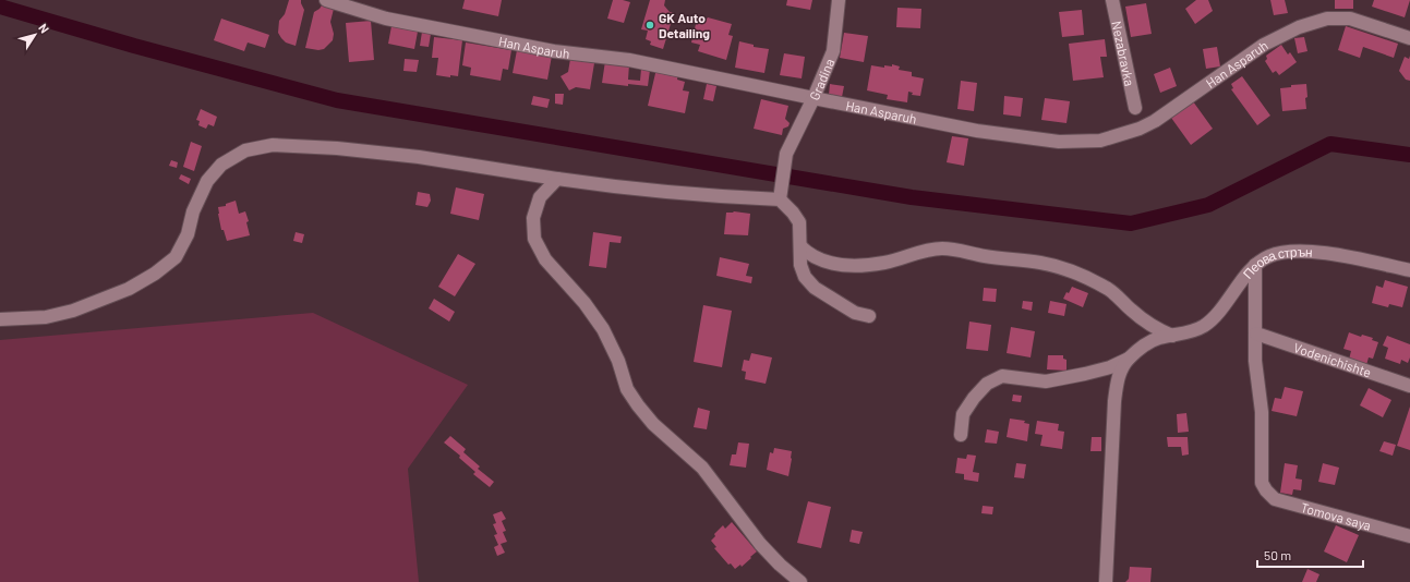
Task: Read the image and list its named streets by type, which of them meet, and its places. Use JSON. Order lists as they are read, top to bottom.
{
  "streets": {
    "street": [
      "Han Asparuh",
      "Nezabravka",
      "Gradina",
      "Пеова стрън",
      "Vodenichishte",
      "Tomova saya"
    ]
  },
  "crossings": [
    ["Han Asparuh", "Gradina"],
    ["Vodenichishte", "Tomova saya"]
  ],
  "places": ["GK Auto Detailing"],
  "scale_bar": "50 m",
  "north": "top right"
}
